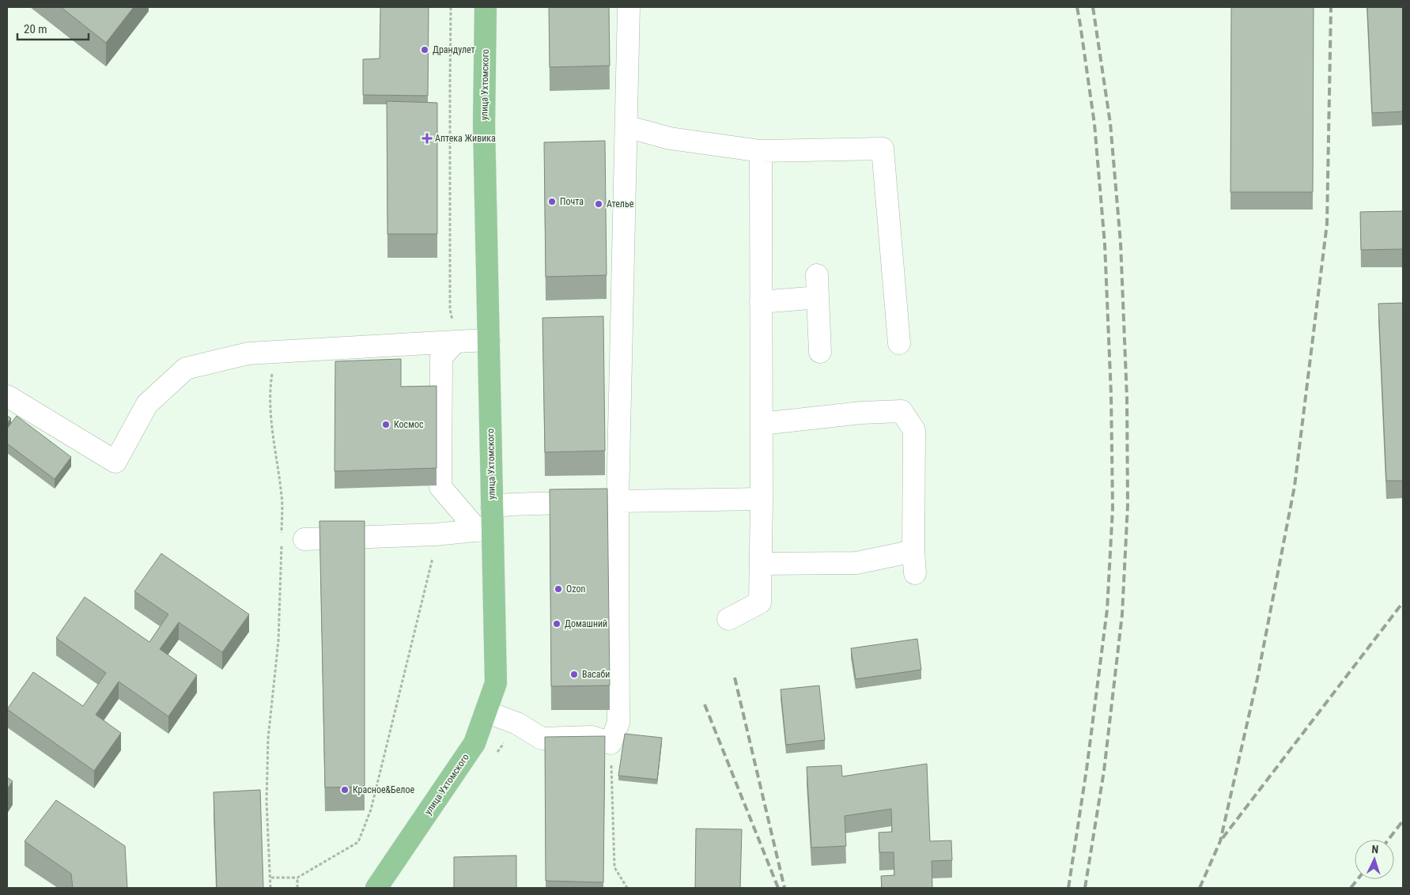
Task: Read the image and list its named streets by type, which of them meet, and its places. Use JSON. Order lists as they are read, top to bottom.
{
  "streets": {
    "main road": ["улица Ухтомского"]
  },
  "places": {
    "other": [
      "Драндулет",
      "Почта",
      "Ателье",
      "Космос",
      "Ozon",
      "Домашний",
      "Васаби",
      "Красное&Белое"
    ],
    "health": ["Аптека Живика"]
  },
  "scale_bar": "20 m",
  "north": "top"
}
